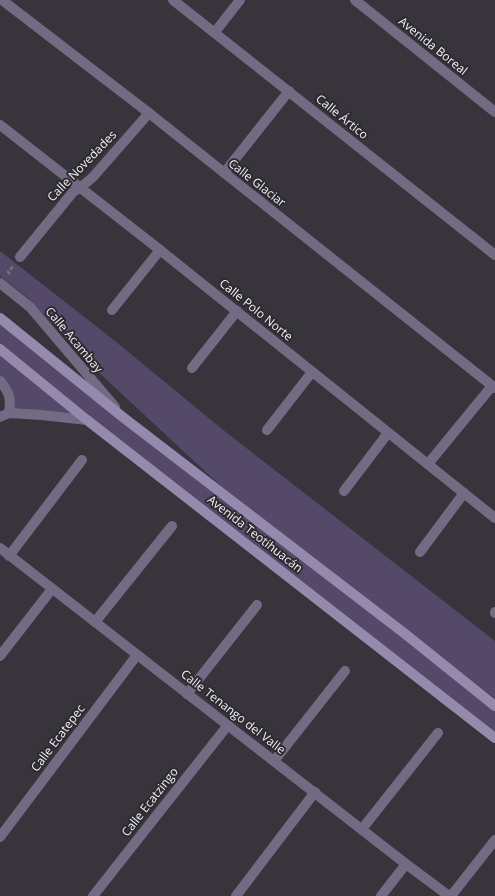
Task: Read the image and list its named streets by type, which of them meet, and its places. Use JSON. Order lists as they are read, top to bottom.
{
  "streets": {
    "main road": ["Avenida Teotihuacán"],
    "street": [
      "Avenida Boreal",
      "Calle Ártico",
      "Calle Novedades",
      "Calle Glaciar",
      "Calle Polo Norte",
      "Calle Acambay",
      "Calle Tenango del Valle",
      "Calle Ecatepec",
      "Calle Ecatzingo"
    ]
  },
  "crossings": [
    ["Calle Novedades", "Calle Glaciar"],
    ["Calle Novedades", "Calle Polo Norte"],
    ["Calle Acambay", "Avenida Teotihuacán"],
    ["Calle Tenango del Valle", "Calle Ecatepec"],
    ["Calle Tenango del Valle", "Calle Ecatzingo"]
  ]
}
